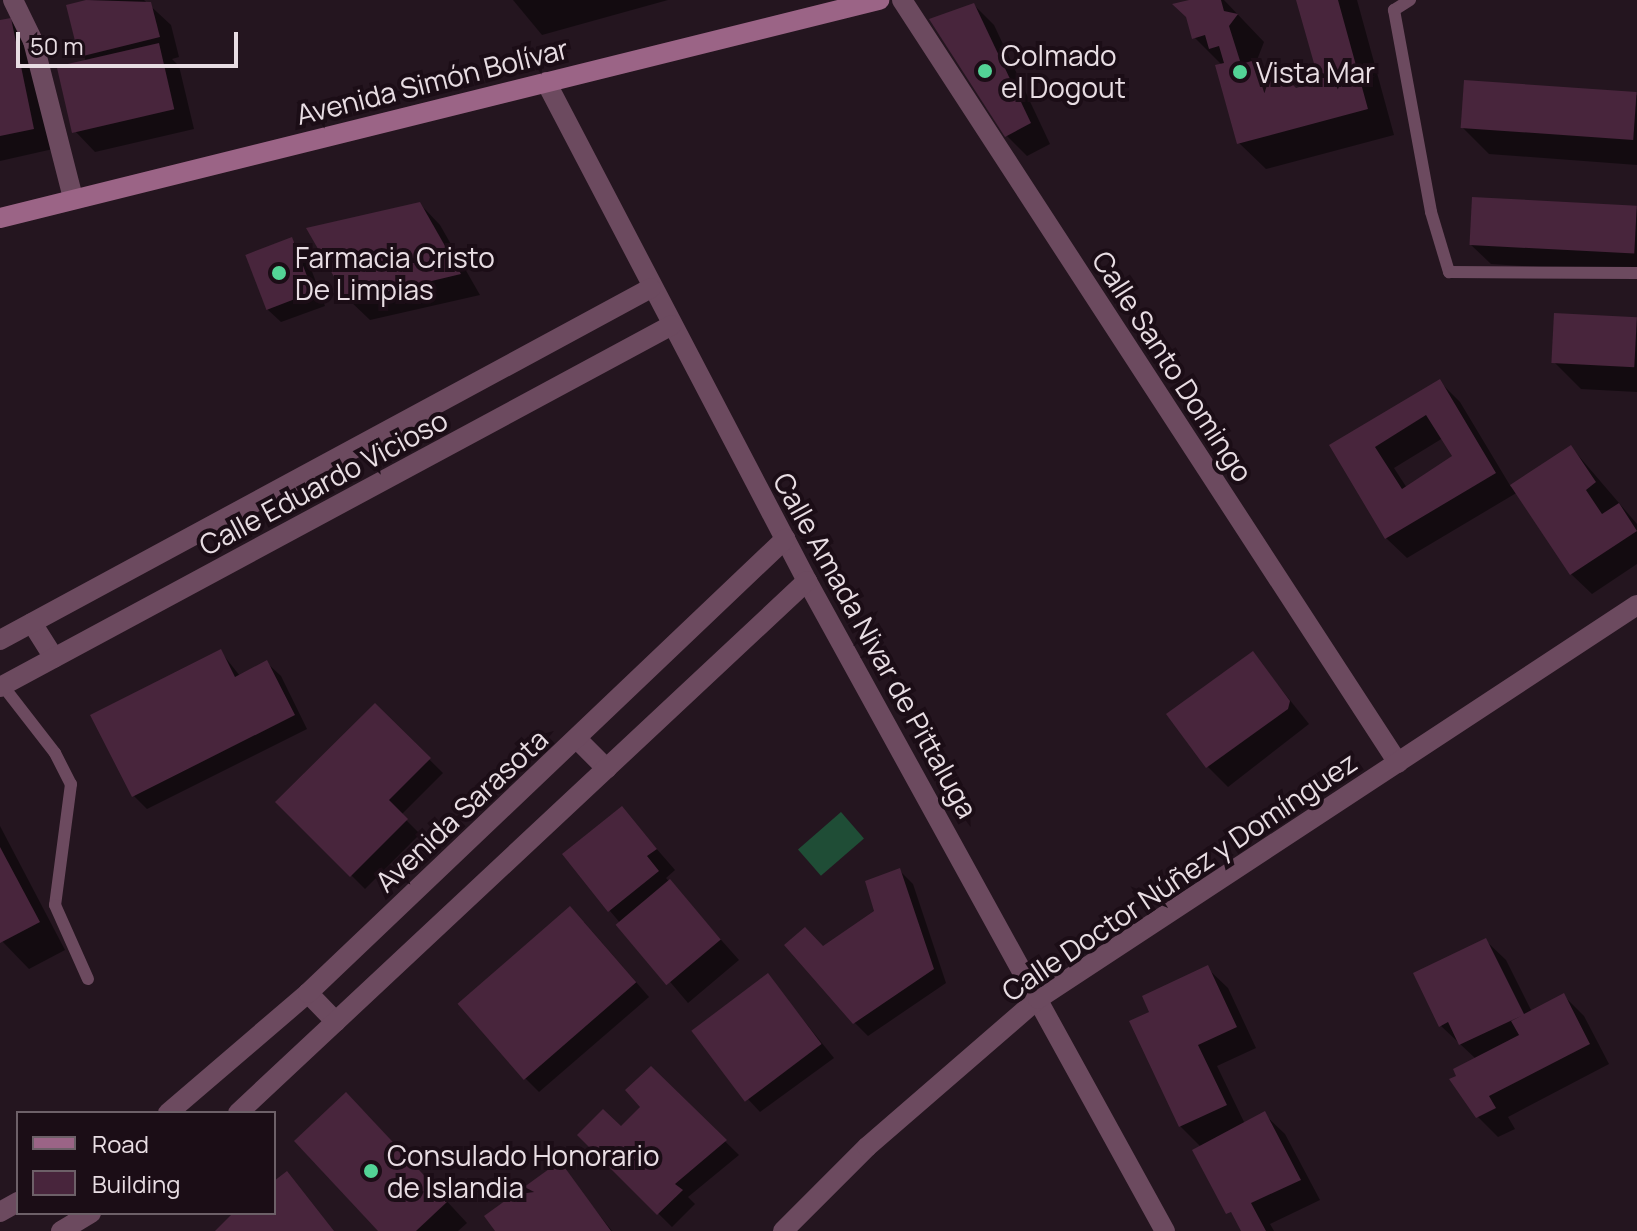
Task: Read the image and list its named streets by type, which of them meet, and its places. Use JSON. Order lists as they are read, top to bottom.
{
  "streets": {
    "main road": ["Avenida Simón Bolívar"],
    "street": [
      "Calle Santo Domingo",
      "Calle Eduardo Vicioso",
      "Calle Amada Nivar de Pittaluga",
      "Avenida Sarasota",
      "Calle Doctor Núñez y Domínguez"
    ]
  },
  "crossings": [
    ["Avenida Simón Bolívar", "Calle Amada Nivar de Pittaluga"],
    ["Calle Santo Domingo", "Calle Doctor Núñez y Domínguez"],
    ["Calle Eduardo Vicioso", "Calle Amada Nivar de Pittaluga"],
    ["Calle Amada Nivar de Pittaluga", "Avenida Sarasota"],
    ["Calle Amada Nivar de Pittaluga", "Calle Doctor Núñez y Domínguez"]
  ],
  "places": [
    "Colmado el Dogout",
    "Vista Mar",
    "Farmacia Cristo De Limpias",
    "Consulado Honorario de Islandia"
  ],
  "legend": ["Road", "Building"],
  "scale_bar": "50 m"
}
